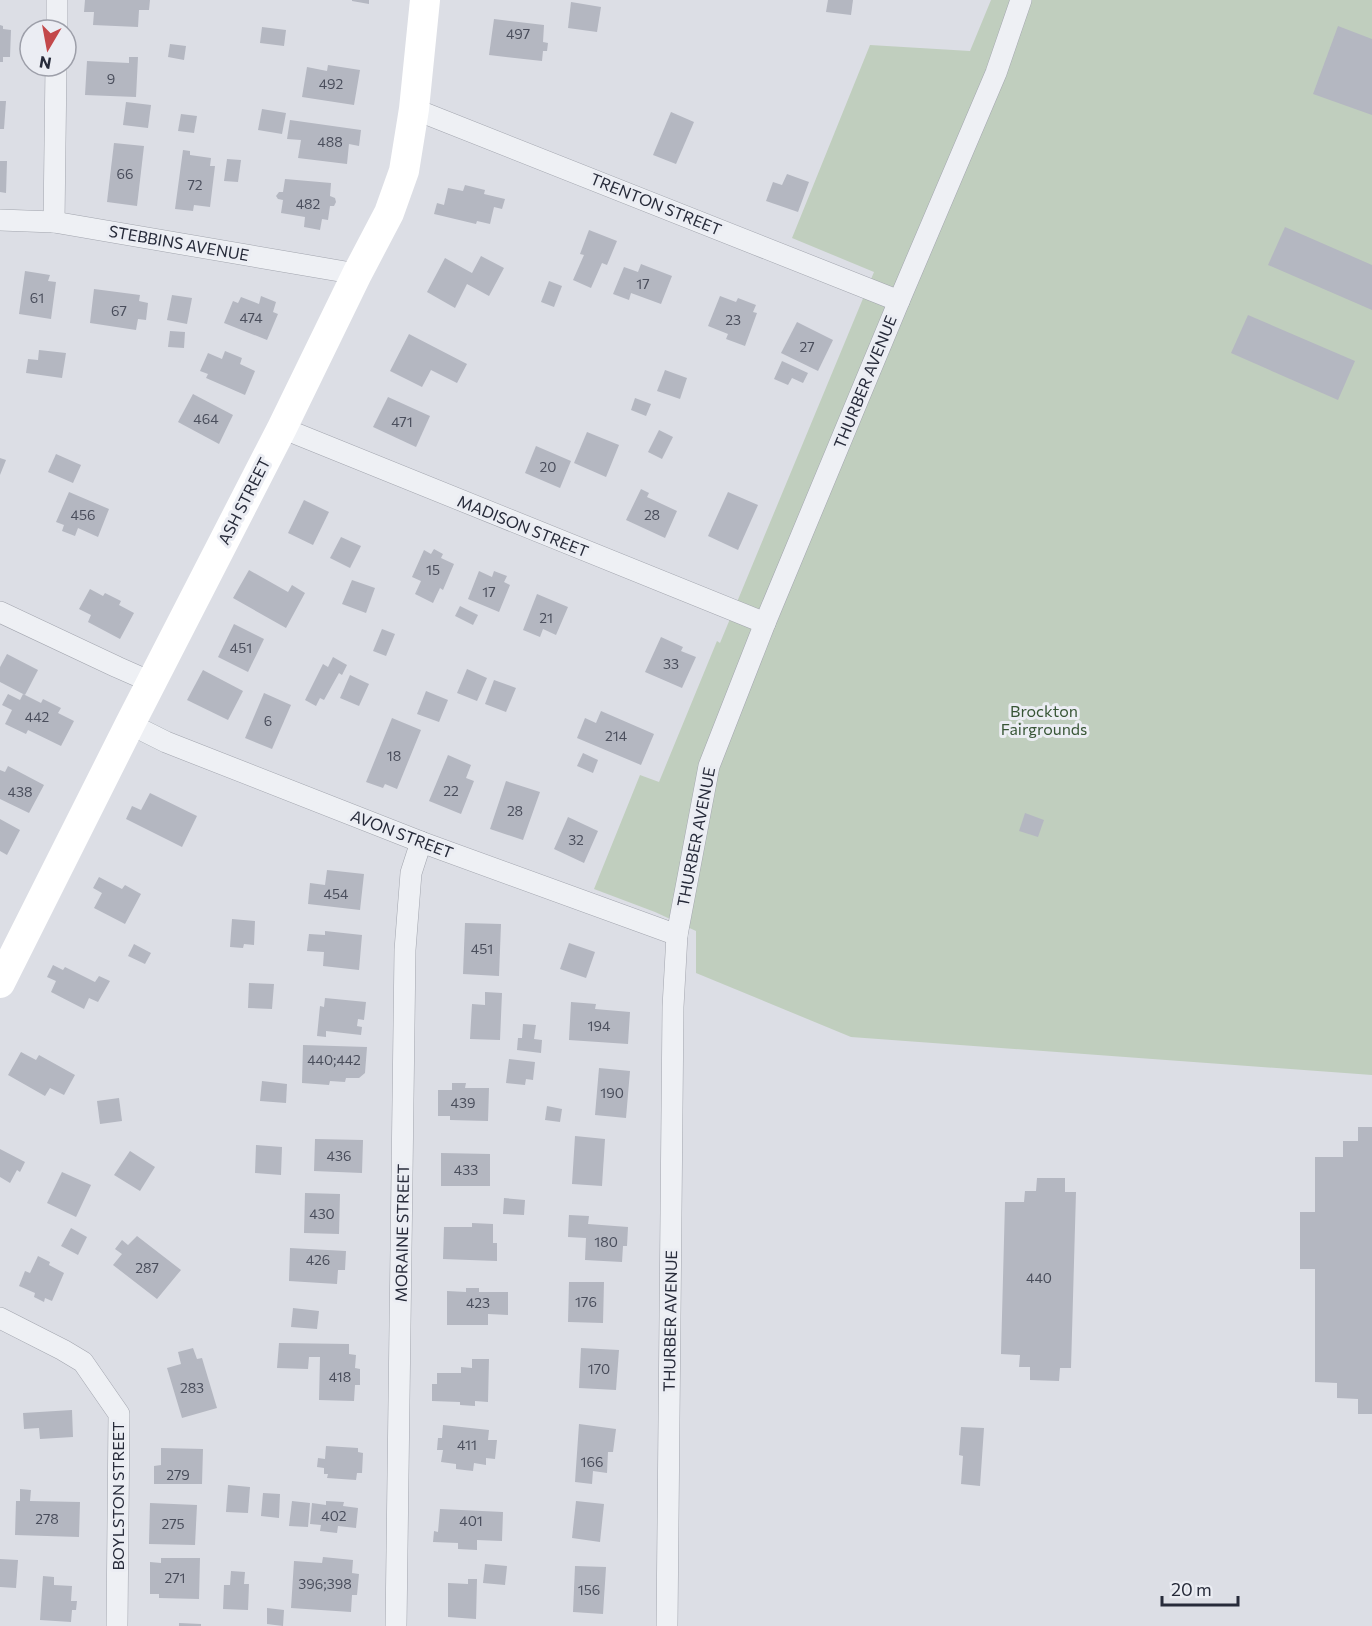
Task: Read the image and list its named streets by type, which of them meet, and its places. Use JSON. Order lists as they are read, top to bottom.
{
  "streets": {
    "street": [
      "TRENTON STREET",
      "STEBBINS AVENUE",
      "THURBER AVENUE",
      "ASH STREET",
      "MADISON STREET",
      "AVON STREET",
      "MORAINE STREET",
      "BOYLSTON STREET"
    ]
  },
  "crossings": [
    ["TRENTON STREET", "THURBER AVENUE"],
    ["TRENTON STREET", "ASH STREET"],
    ["STEBBINS AVENUE", "ASH STREET"],
    ["THURBER AVENUE", "MADISON STREET"],
    ["THURBER AVENUE", "AVON STREET"],
    ["ASH STREET", "MADISON STREET"],
    ["ASH STREET", "AVON STREET"],
    ["AVON STREET", "MORAINE STREET"]
  ],
  "parks": ["Brockton Fairgrounds"],
  "house_numbers": [
    "497",
    "9",
    "492",
    "488",
    "66",
    "72",
    "482",
    "17",
    "61",
    "67",
    "474",
    "23",
    "27",
    "464",
    "471",
    "20",
    "456",
    "28",
    "15",
    "17",
    "21",
    "451",
    "33",
    "442",
    "6",
    "214",
    "18",
    "22",
    "438",
    "28",
    "32",
    "454",
    "451",
    "194",
    "440;442",
    "190",
    "439",
    "436",
    "433",
    "430",
    "180",
    "426",
    "287",
    "440",
    "176",
    "423",
    "170",
    "418",
    "283",
    "411",
    "166",
    "279",
    "402",
    "278",
    "401",
    "275",
    "271",
    "396;398",
    "156"
  ],
  "scale_bar": "20 m",
  "north": "bottom"
}
